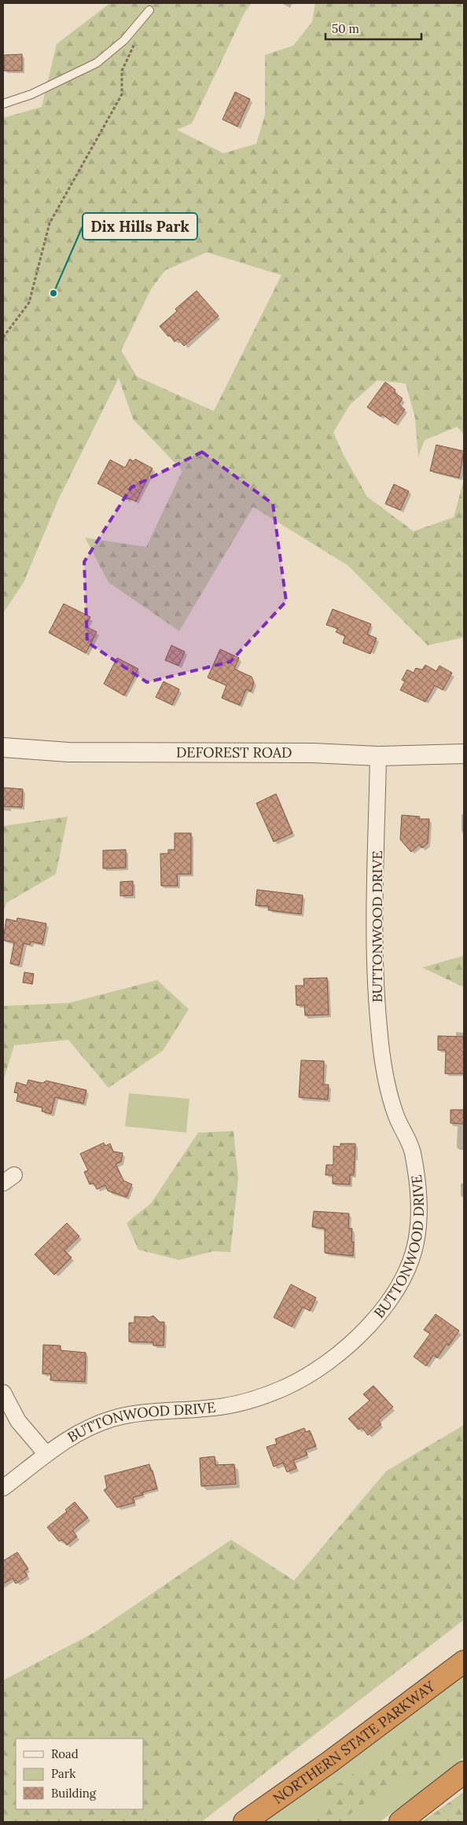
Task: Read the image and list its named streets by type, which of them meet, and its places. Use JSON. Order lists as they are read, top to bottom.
{
  "streets": {
    "highway": ["NORTHERN STATE PARKWAY"],
    "street": ["DEFOREST ROAD", "BUTTONWOOD DRIVE"]
  },
  "crossings": [
    ["DEFOREST ROAD", "BUTTONWOOD DRIVE"]
  ],
  "places": ["Dix Hills Park"],
  "legend": ["Road", "Park", "Building"],
  "scale_bar": "50 m"
}
